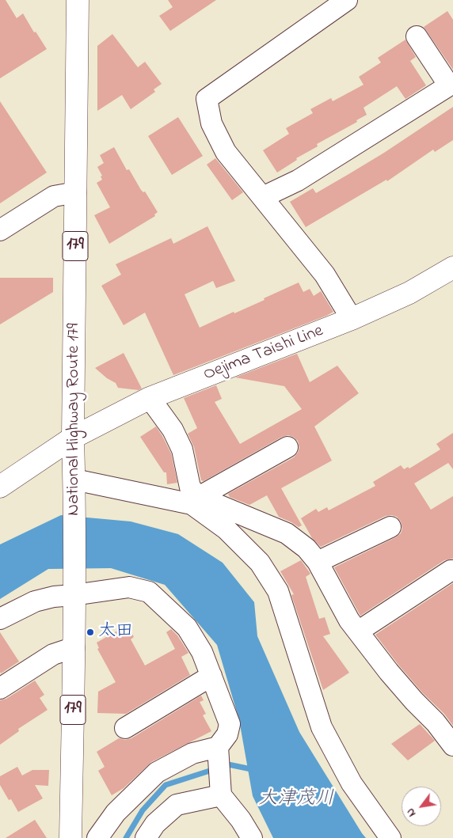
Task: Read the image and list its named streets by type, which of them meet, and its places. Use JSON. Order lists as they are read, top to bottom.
{
  "streets": {
    "main road": ["179", "Oejima Taishi Line", "National Highway Route 179"]
  },
  "crossings": [
    ["Oejima Taishi Line", "National Highway Route 179"]
  ],
  "water": ["大津茂川"],
  "places": ["太田"],
  "north": "bottom left"
}
